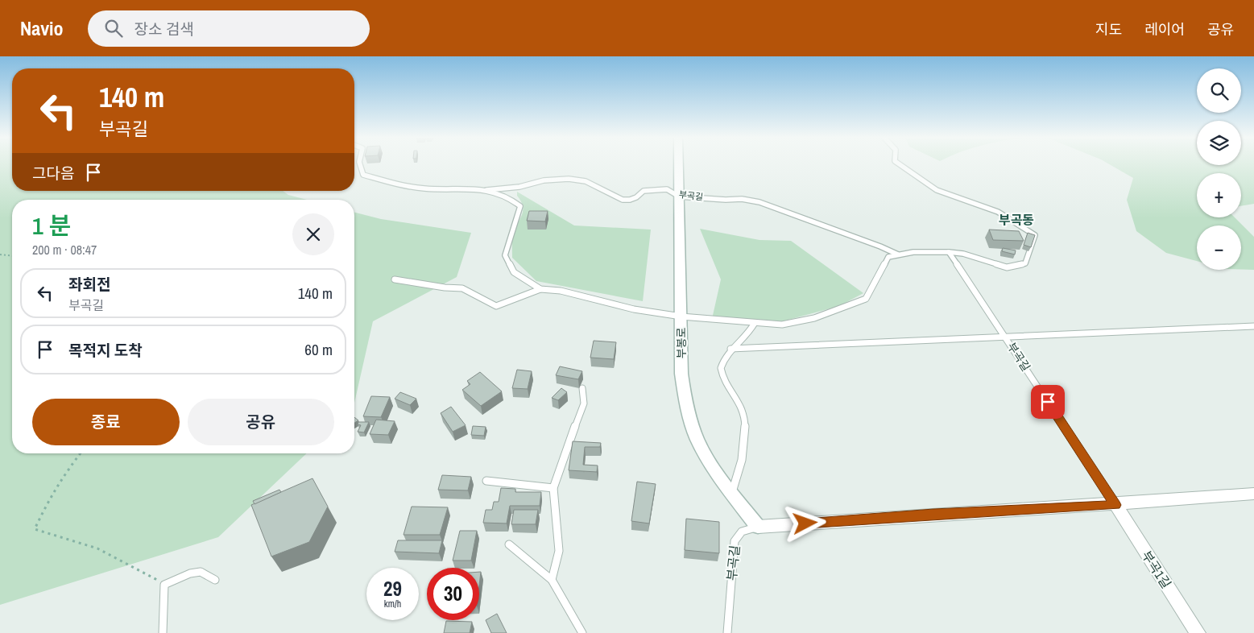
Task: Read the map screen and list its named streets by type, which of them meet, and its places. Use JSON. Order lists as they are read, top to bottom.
{
  "streets": {
    "street": ["부곡길", "부봉로", "부곡1길"]
  },
  "crossings": [
    ["부곡길", "부봉로"],
    ["부곡길", "부곡1길"]
  ],
  "districts": ["부곡동"],
  "page": {
    "header": "Navio",
    "search": "장소 검색",
    "nav": ["지도", "레이어", "공유"],
    "map_buttons": ["+", "−"],
    "turn": ["140 m", "부곡길"],
    "then": "그다음",
    "heading": ["1 분", "200 m · 08:47"],
    "list": [
      {
        "name": "좌회전",
        "note": "부곡길",
        "value": "140 m"
      },
      {
        "name": "목적지 도착",
        "value": "60 m"
      }
    ],
    "buttons": ["종료", "공유"],
    "speed": "29 km/h",
    "limit": "30"
  }
}
